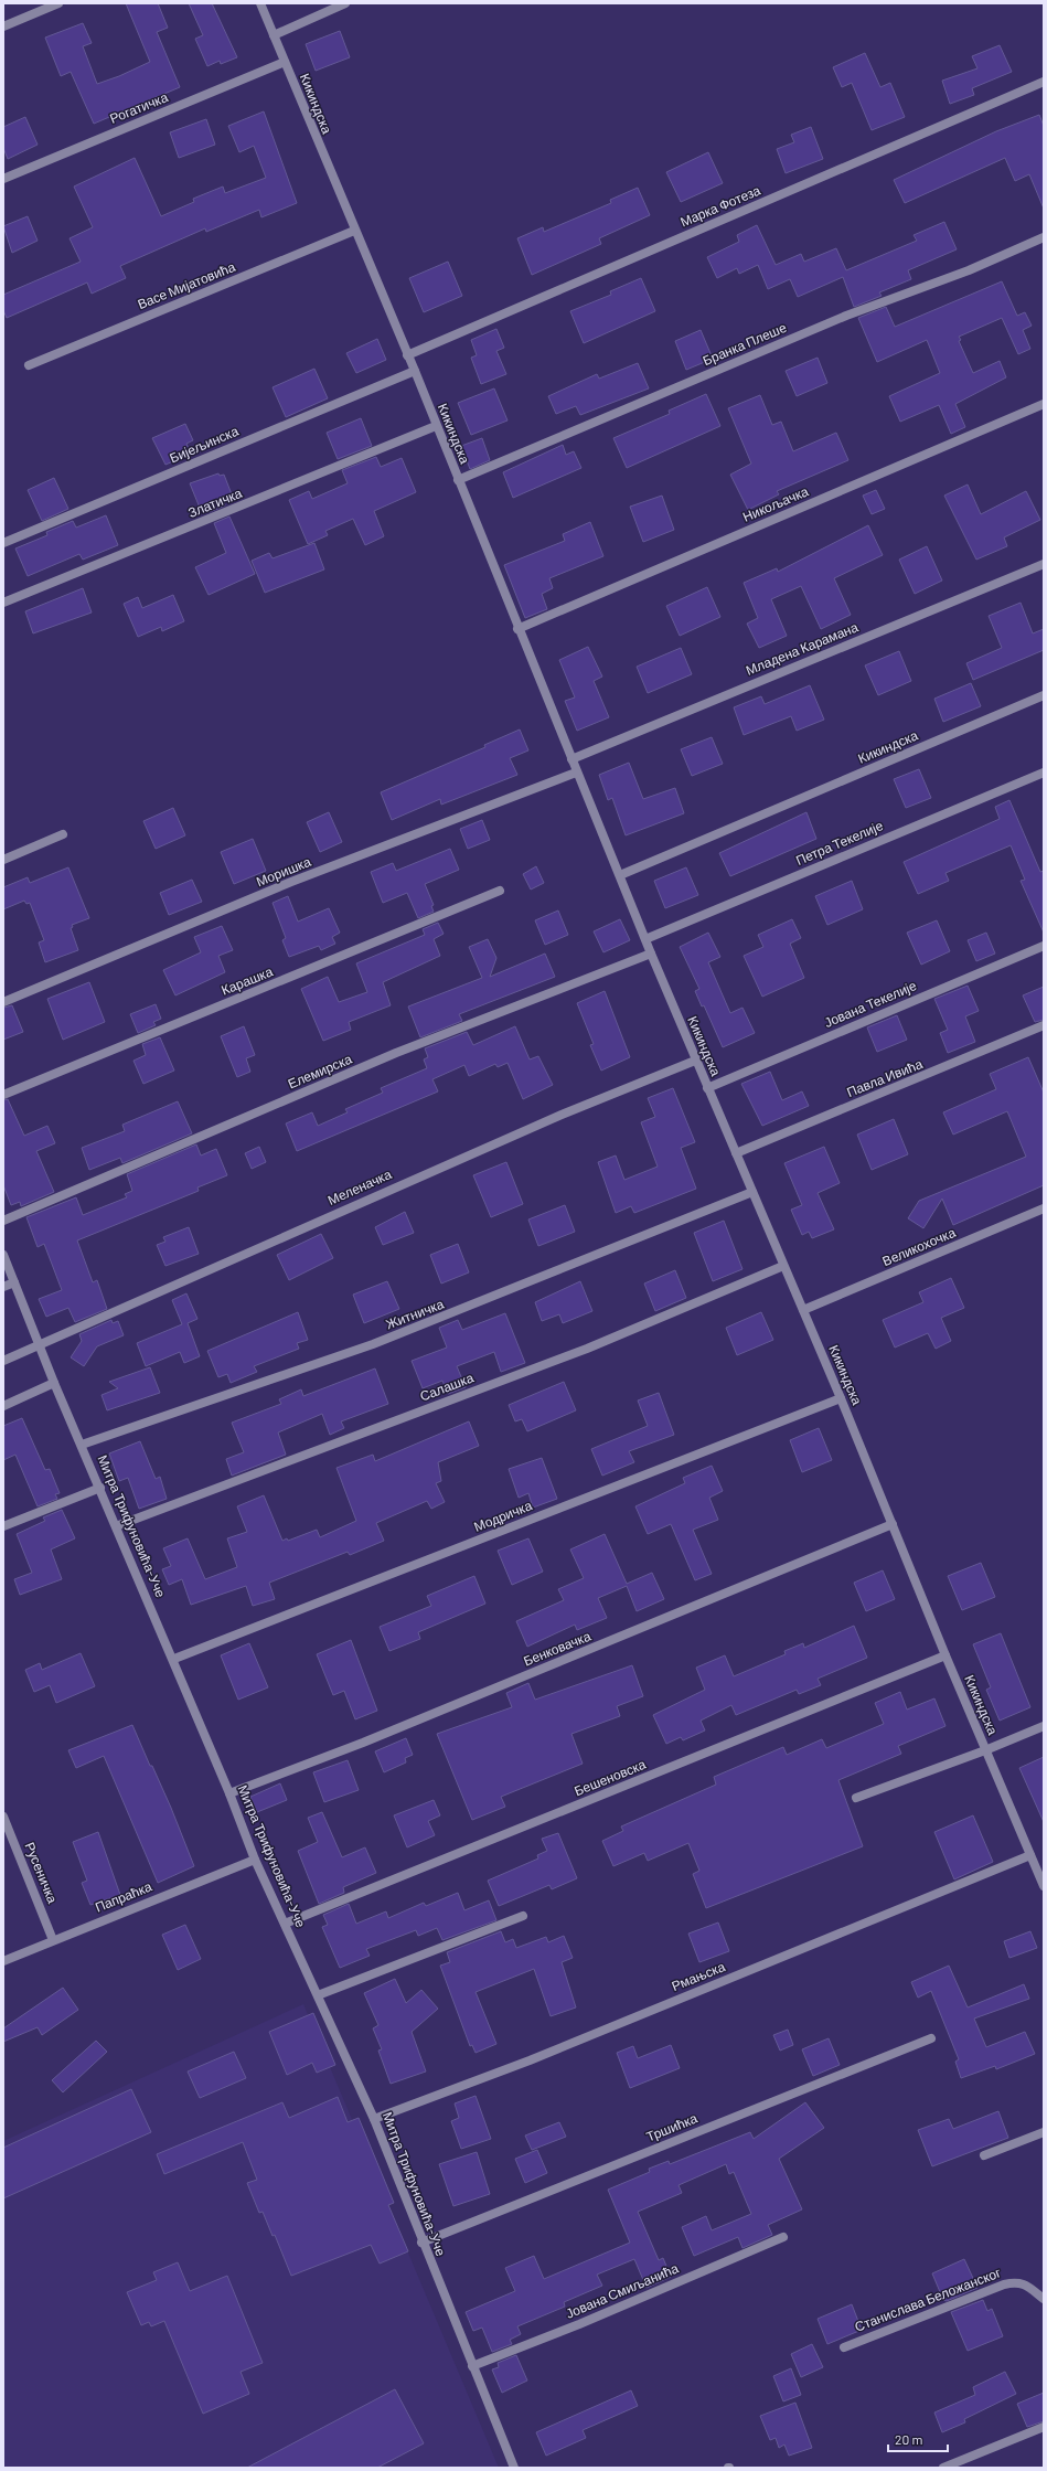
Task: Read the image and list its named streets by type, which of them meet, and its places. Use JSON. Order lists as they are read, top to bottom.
{
  "streets": {
    "street": [
      "Кикиндска",
      "Рогатичка",
      "Марка Фотеза",
      "Васе Мијатовића",
      "Бранка Плеше",
      "Бијељинска",
      "Златичка",
      "Никољачка",
      "Младена Карамана",
      "Петра Текелије",
      "Моришка",
      "Карашка",
      "Јована Текелије",
      "Елемирска",
      "Павла Ивића",
      "Меленачка",
      "Великохочка",
      "Житничка",
      "Салашка",
      "Модричка",
      "Митра Трифуновића-Уче",
      "Бенковачка",
      "Бешеновска",
      "Русеничка",
      "Папраћка",
      "Рмањска",
      "Тршићка",
      "Јована Смиљанића",
      "Станислава Беложанског"
    ]
  },
  "crossings": [
    ["Кикиндска", "Рогатичка"],
    ["Кикиндска", "Марка Фотеза"],
    ["Кикиндска", "Васе Мијатовића"],
    ["Кикиндска", "Бранка Плеше"],
    ["Кикиндска", "Бијељинска"],
    ["Кикиндска", "Златичка"],
    ["Кикиндска", "Никољачка"],
    ["Кикиндска", "Младена Карамана"],
    ["Кикиндска", "Петра Текелије"],
    ["Кикиндска", "Моришка"],
    ["Кикиндска", "Јована Текелије"],
    ["Кикиндска", "Елемирска"],
    ["Кикиндска", "Павла Ивића"],
    ["Кикиндска", "Меленачка"],
    ["Кикиндска", "Великохочка"],
    ["Кикиндска", "Житничка"],
    ["Кикиндска", "Салашка"],
    ["Кикиндска", "Модричка"],
    ["Кикиндска", "Бенковачка"],
    ["Кикиндска", "Бешеновска"],
    ["Кикиндска", "Рмањска"],
    ["Меленачка", "Митра Трифуновића-Уче"],
    ["Житничка", "Митра Трифуновића-Уче"],
    ["Салашка", "Митра Трифуновића-Уче"],
    ["Модричка", "Митра Трифуновића-Уче"],
    ["Митра Трифуновића-Уче", "Бенковачка"],
    ["Митра Трифуновића-Уче", "Бешеновска"],
    ["Митра Трифуновића-Уче", "Папраћка"],
    ["Митра Трифуновића-Уче", "Рмањска"],
    ["Митра Трифуновића-Уче", "Тршићка"],
    ["Митра Трифуновића-Уче", "Јована Смиљанића"],
    ["Русеничка", "Папраћка"]
  ],
  "scale_bar": "20 m"
}
